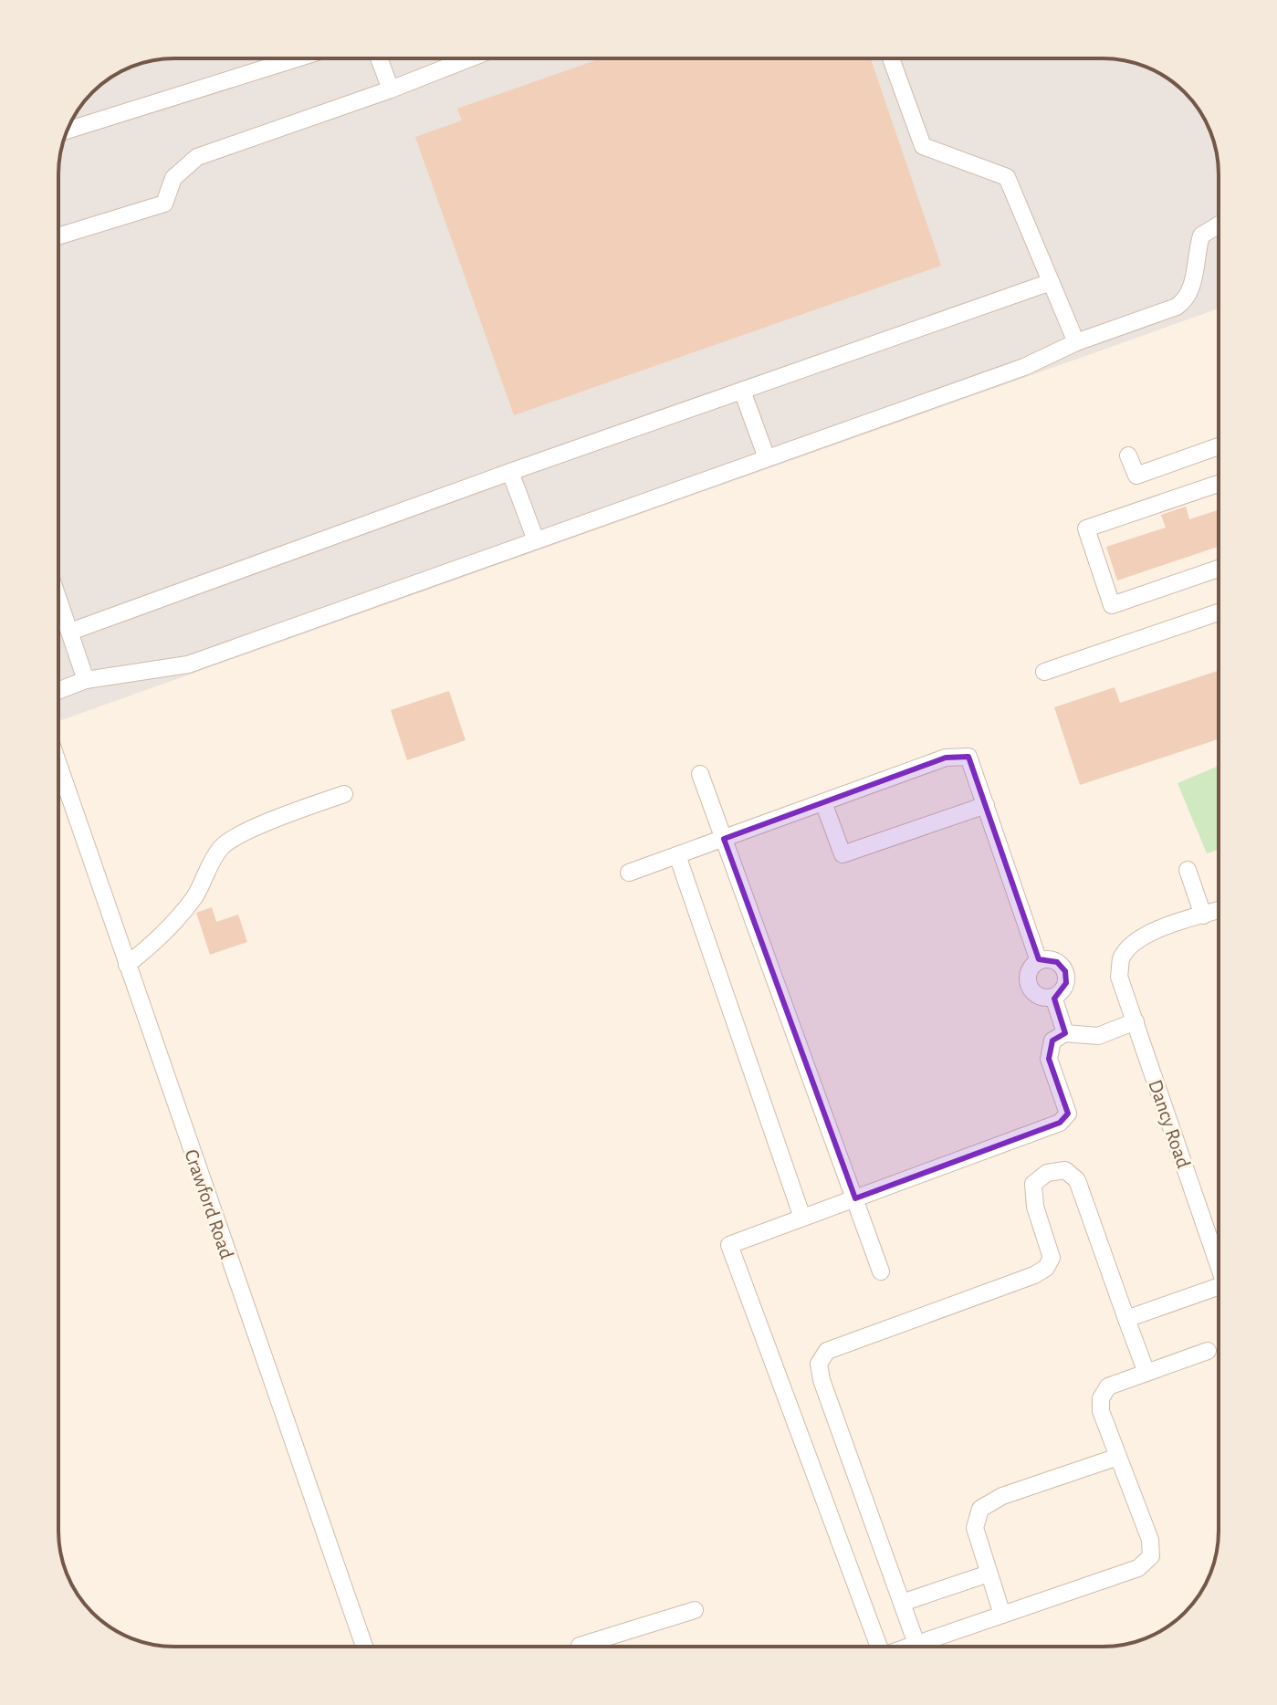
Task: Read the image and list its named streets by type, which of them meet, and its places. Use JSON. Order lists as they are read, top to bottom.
{
  "streets": {
    "street": ["Dancy Road", "Crawford Road"]
  }
}
